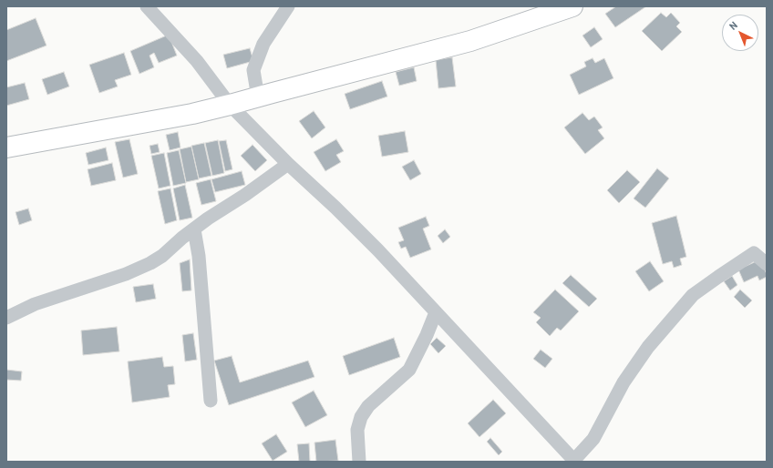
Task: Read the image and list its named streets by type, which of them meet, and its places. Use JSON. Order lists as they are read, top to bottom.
{
  "north": "top left"
}
